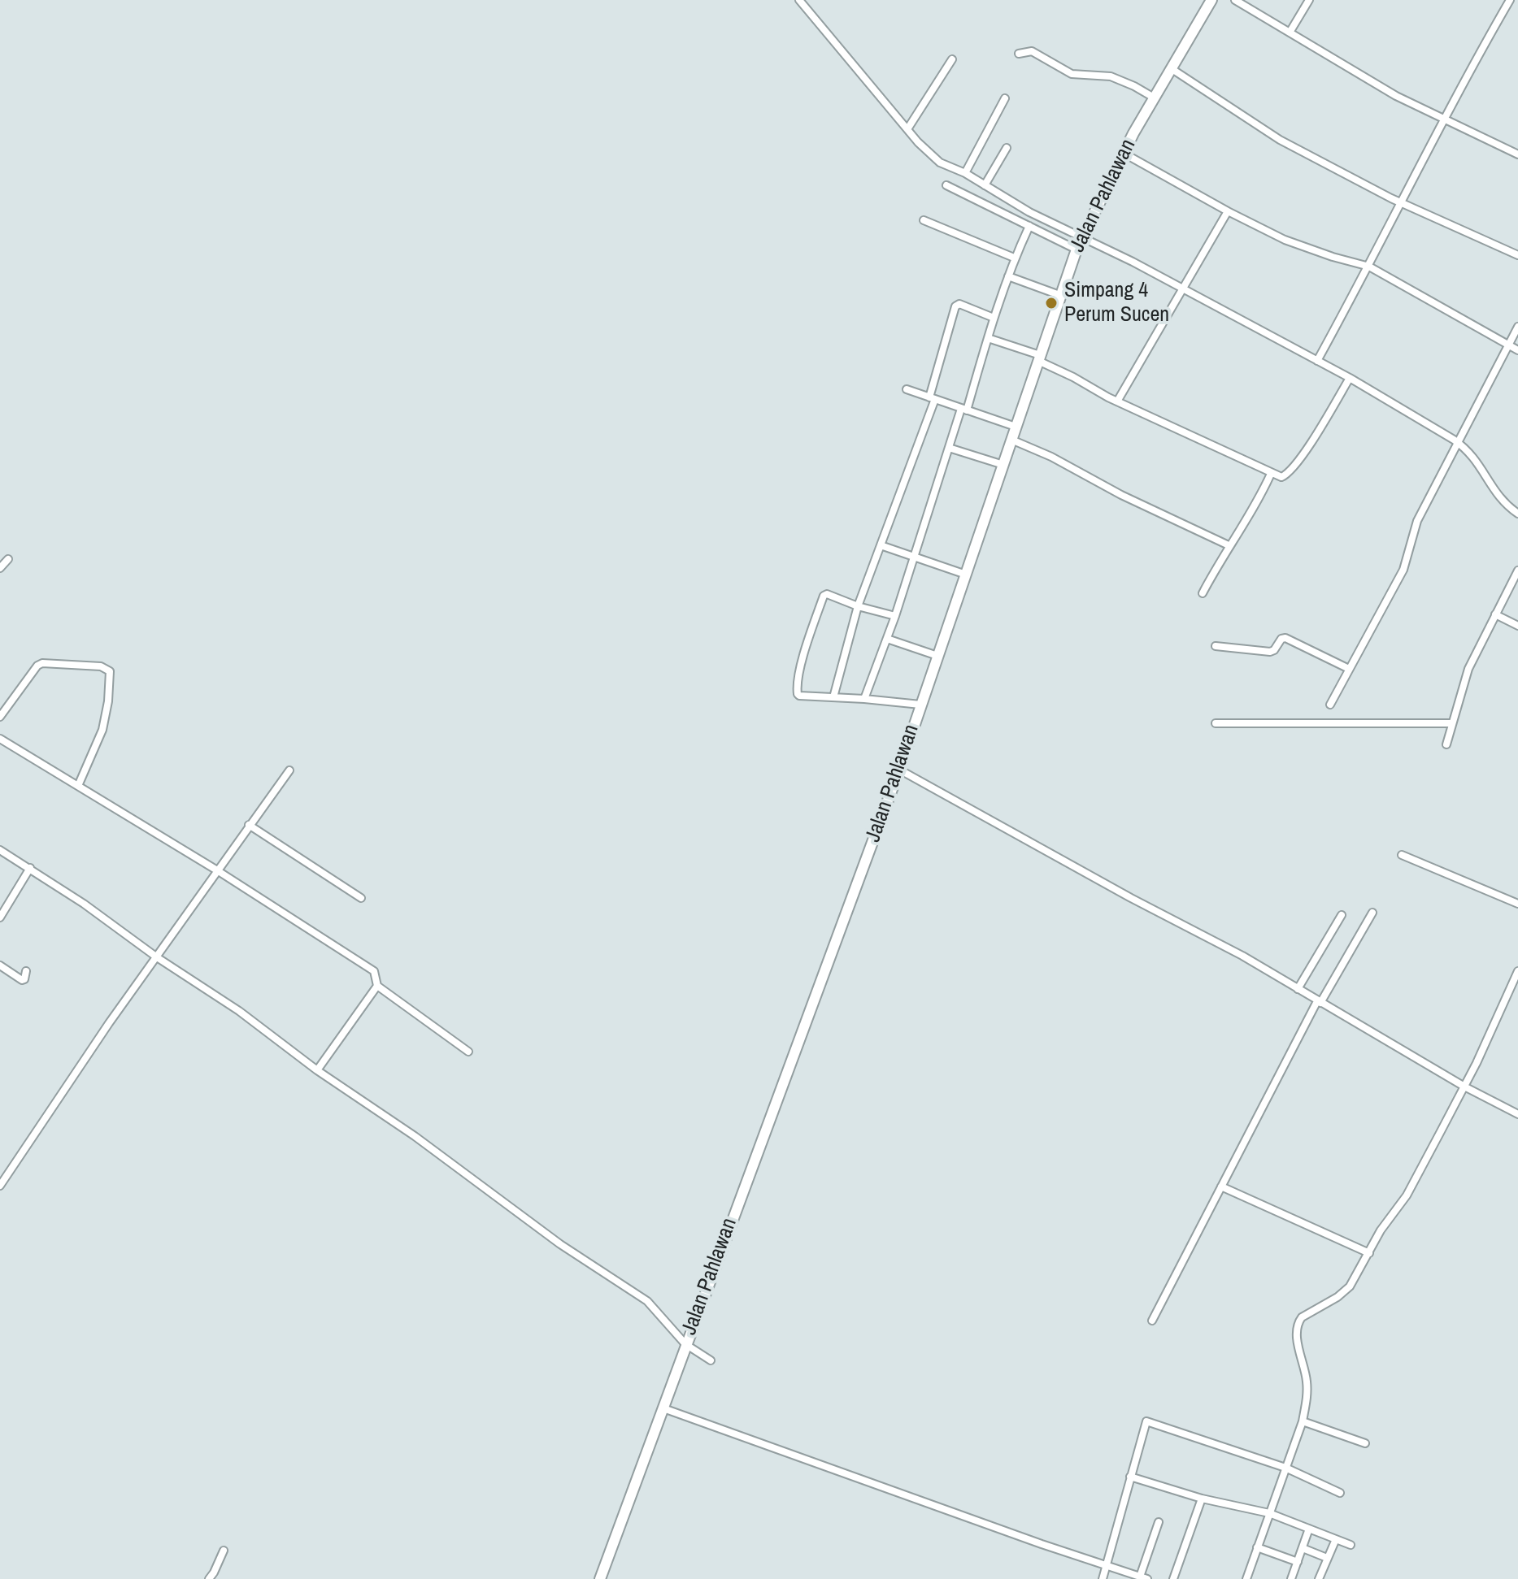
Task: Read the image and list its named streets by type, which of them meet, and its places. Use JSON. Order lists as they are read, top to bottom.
{
  "streets": {
    "main road": ["Jalan Pahlawan"]
  },
  "places": ["Simpang 4 Perum Sucen"]
}
